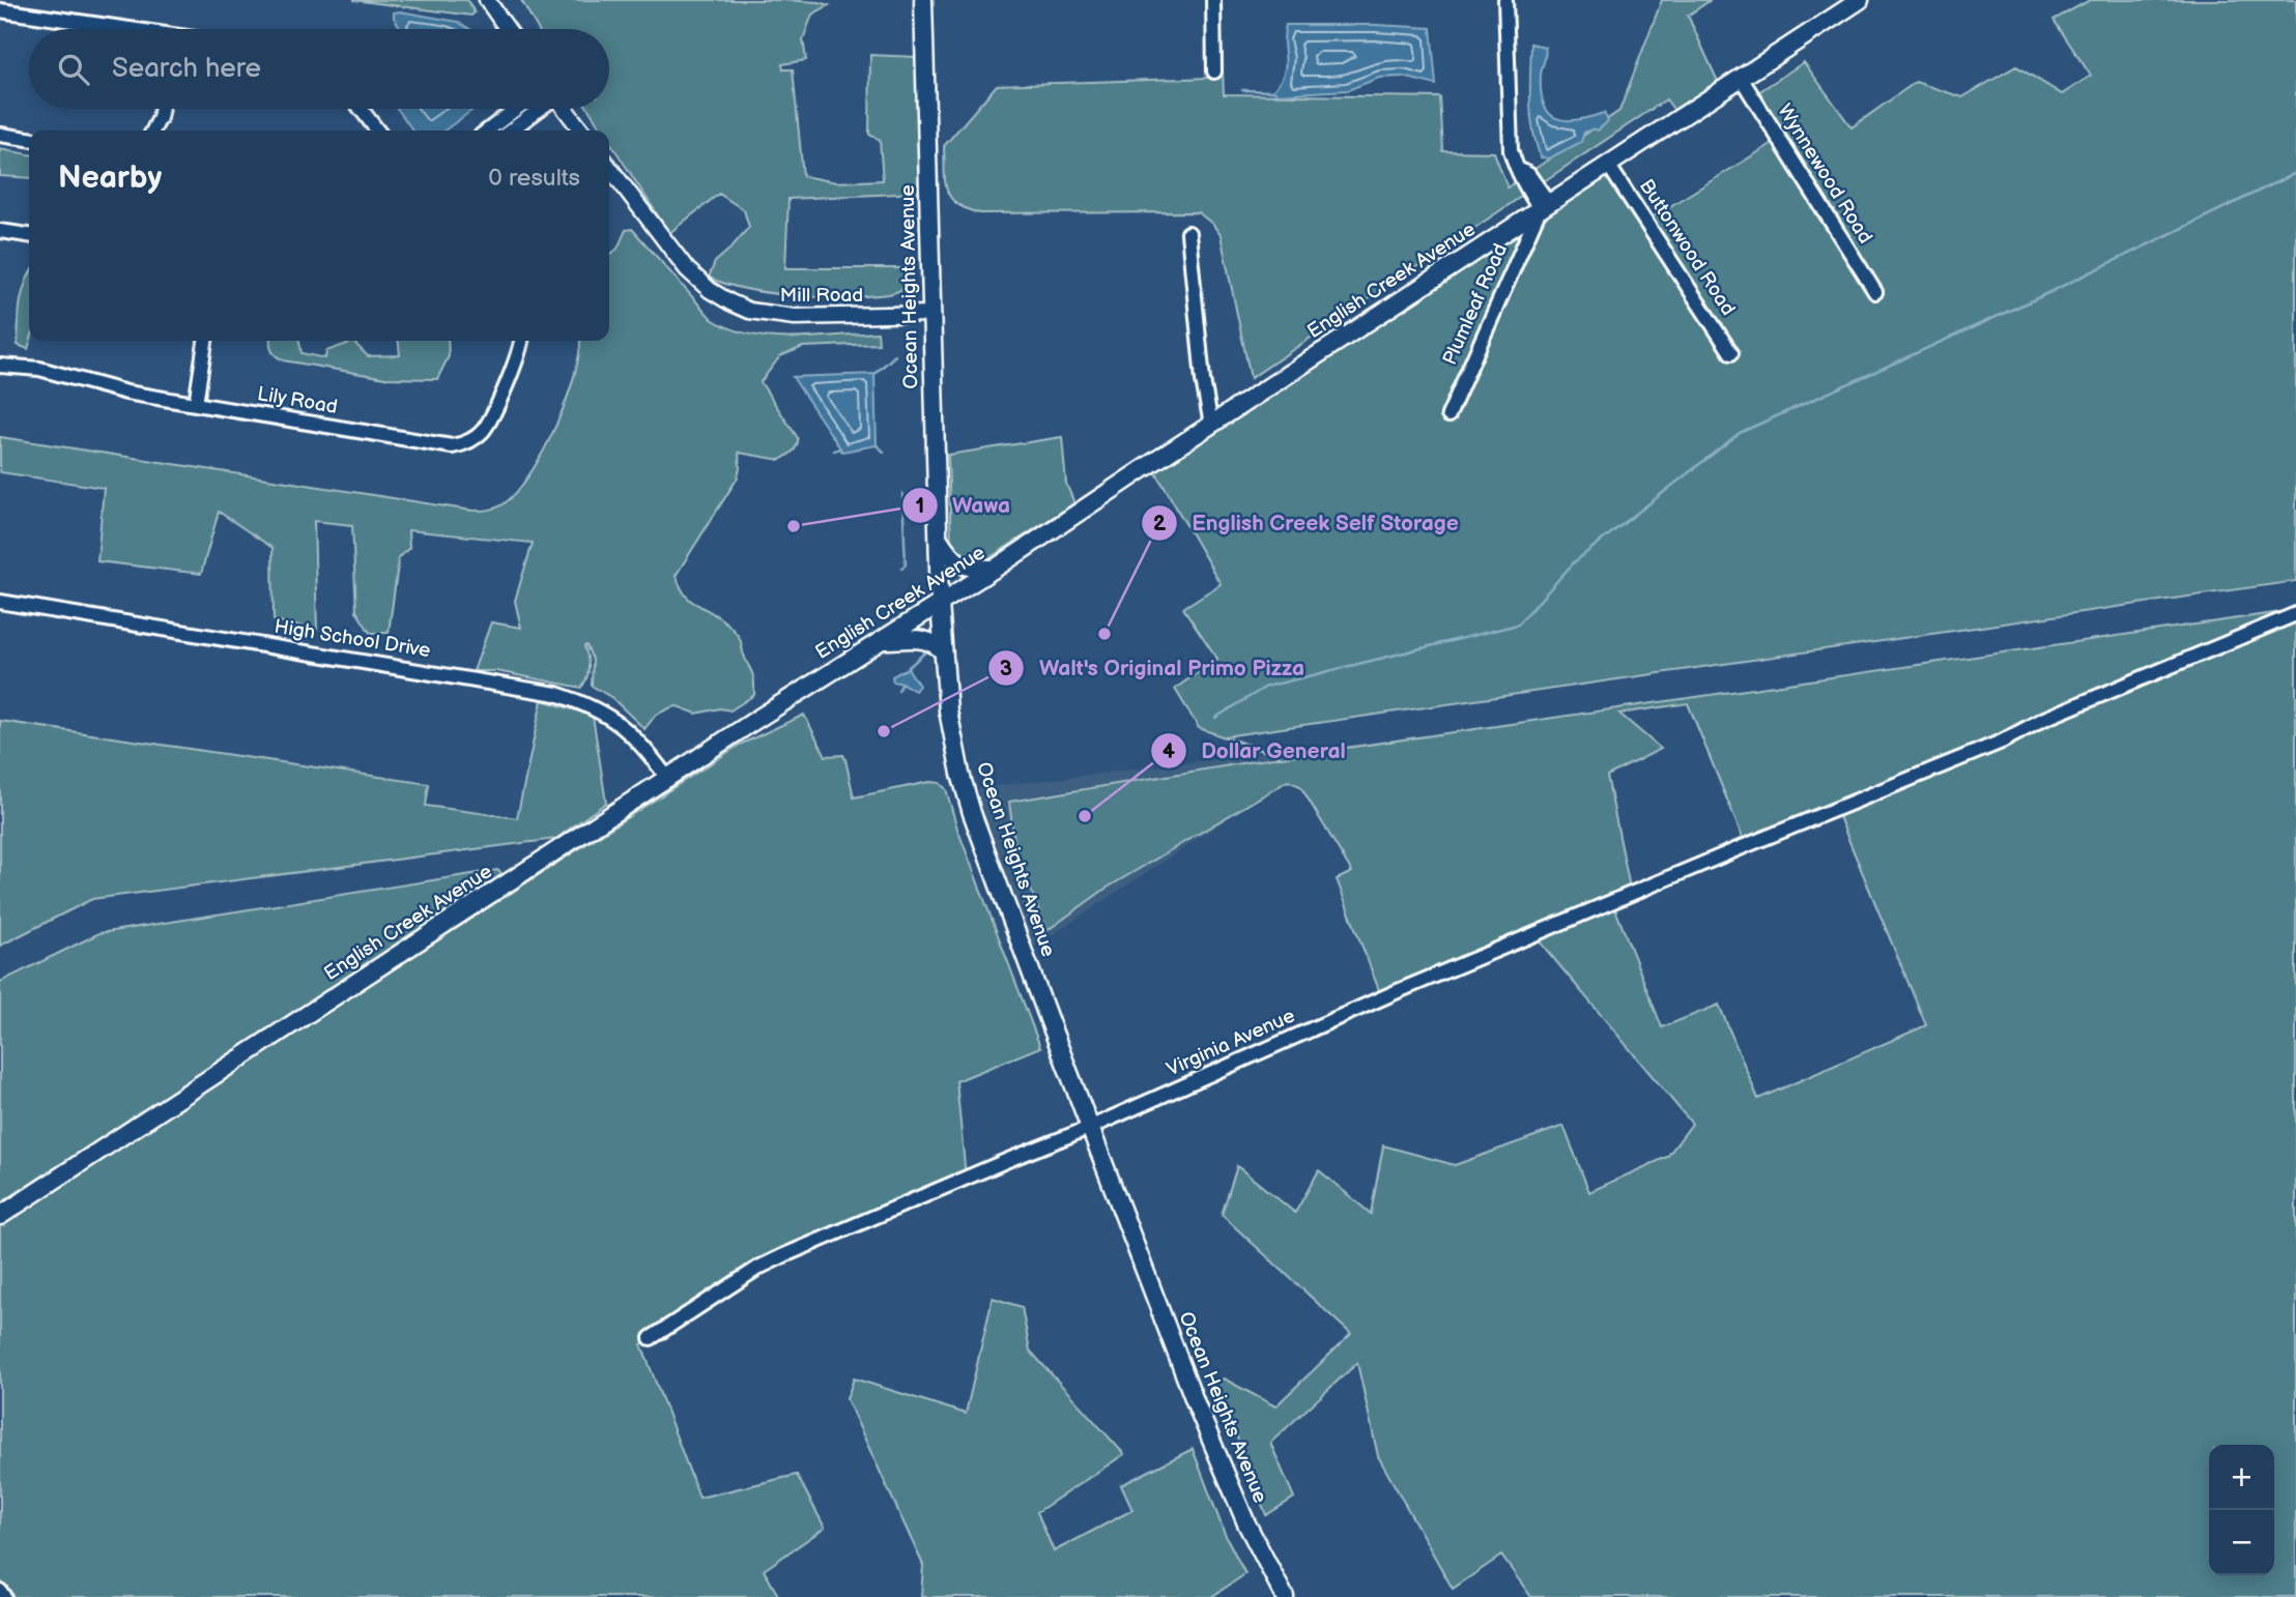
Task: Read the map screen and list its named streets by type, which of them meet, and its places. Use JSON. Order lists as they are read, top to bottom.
{
  "streets": {
    "main road": ["English Creek Avenue", "Ocean Heights Avenue"],
    "street": [
      "Wynnewood Road",
      "Buttonwood Road",
      "Mill Road",
      "Plumleaf Road",
      "Lily Road",
      "High School Drive",
      "Virginia Avenue"
    ]
  },
  "crossings": [
    ["Wynnewood Road", "English Creek Avenue"],
    ["Buttonwood Road", "English Creek Avenue"],
    ["English Creek Avenue", "Ocean Heights Avenue"],
    ["English Creek Avenue", "Plumleaf Road"],
    ["English Creek Avenue", "High School Drive"],
    ["Ocean Heights Avenue", "Mill Road"],
    ["Ocean Heights Avenue", "Virginia Avenue"]
  ],
  "places": [
    "Wawa",
    "English Creek Self Storage",
    "Walt's Original Primo Pizza",
    "Dollar General"
  ],
  "page": {
    "search": "Search here",
    "heading": ["Nearby", "0 results"],
    "map_buttons": ["+", "−"]
  }
}
